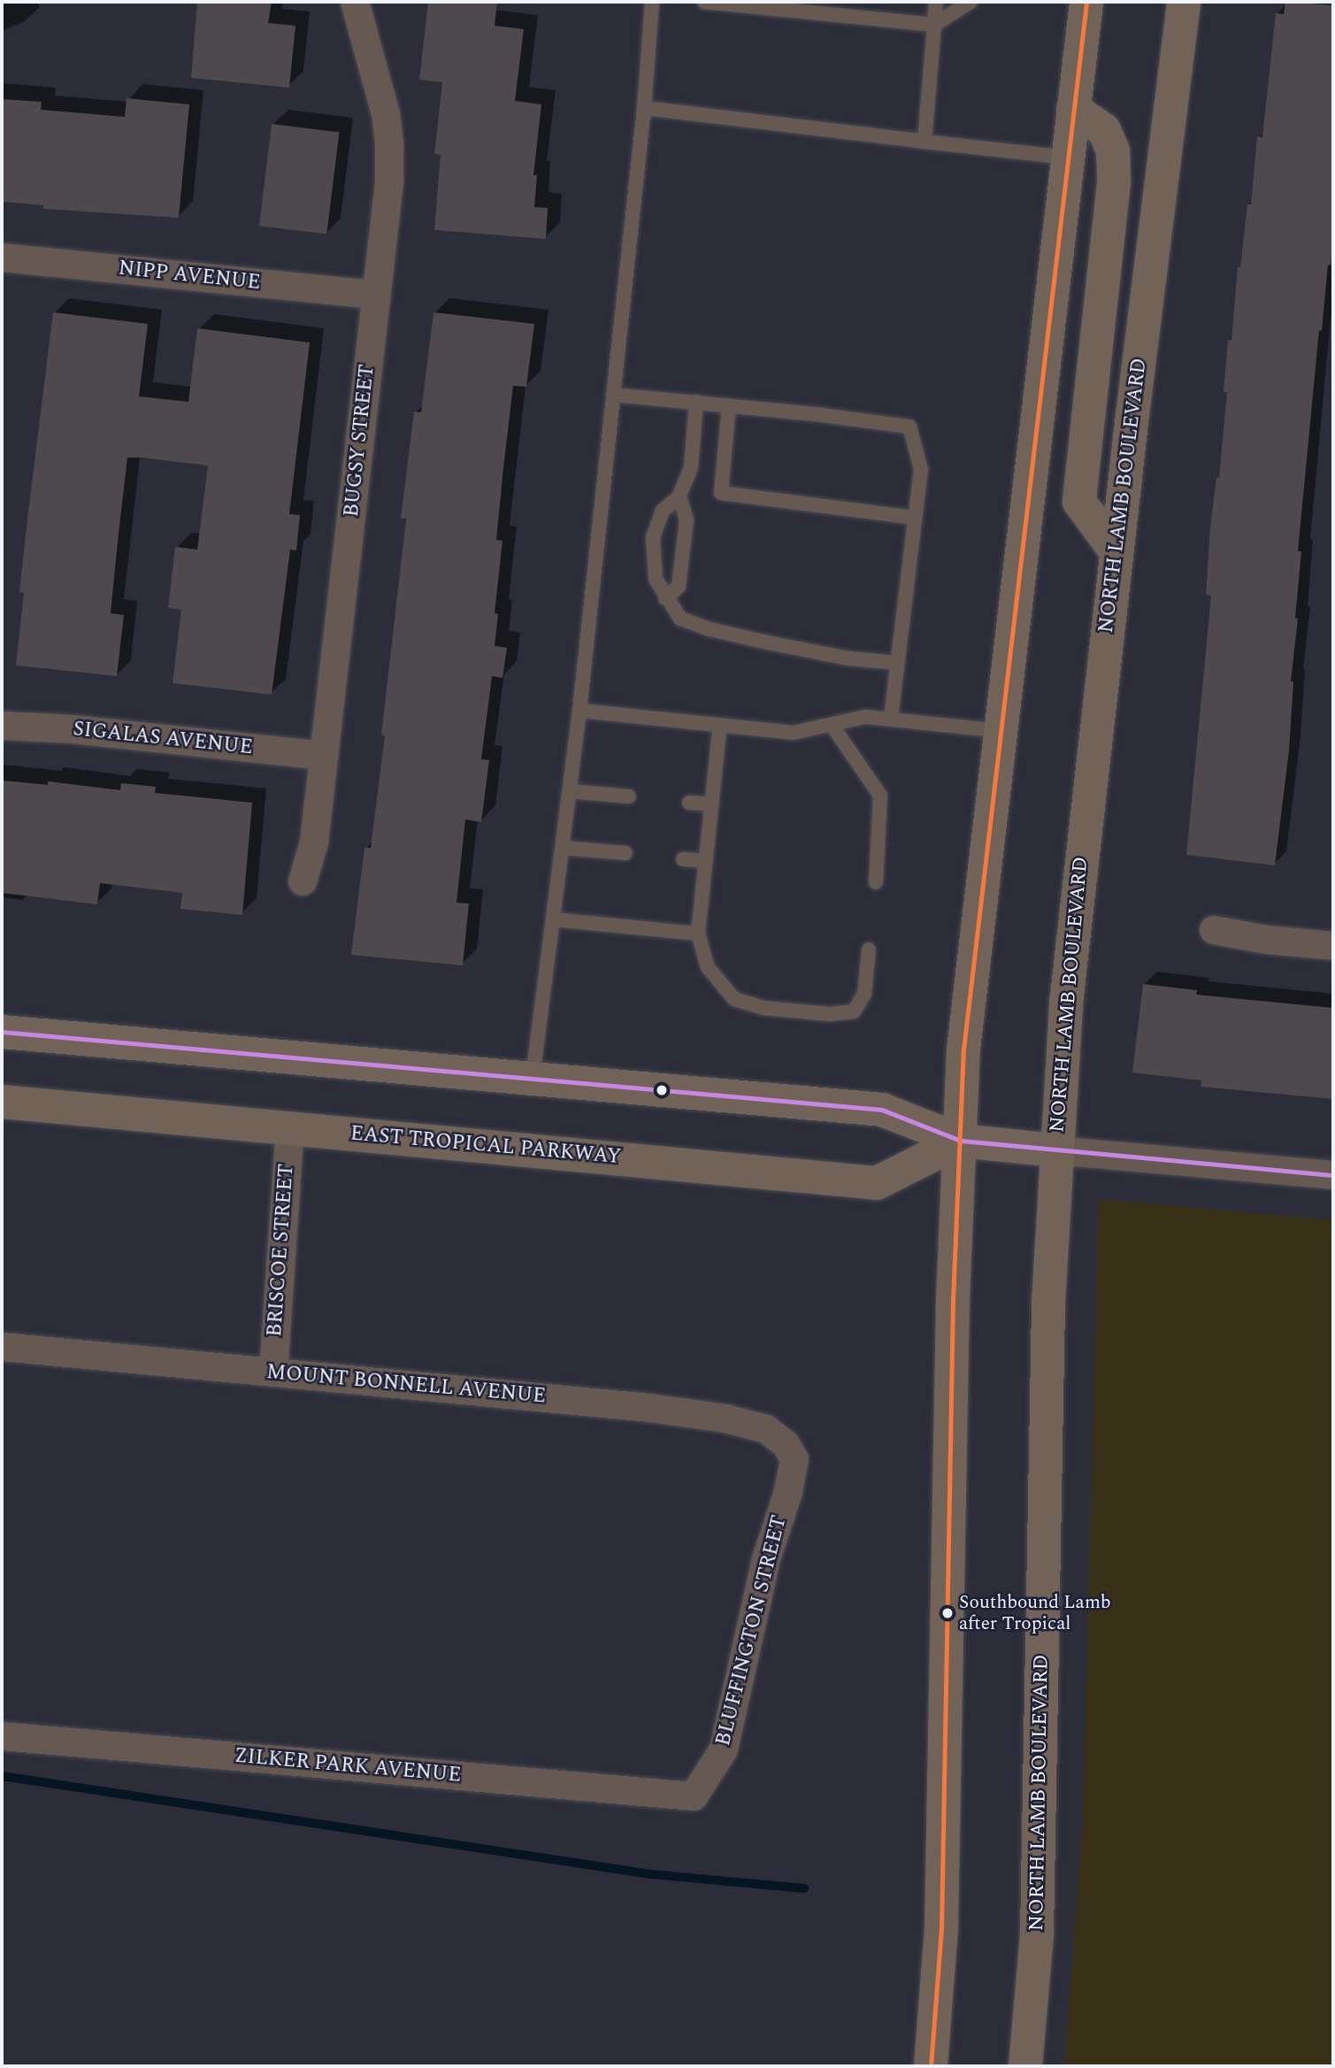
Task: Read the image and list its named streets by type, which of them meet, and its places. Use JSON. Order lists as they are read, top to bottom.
{
  "streets": {
    "main road": ["NORTH LAMB BOULEVARD", "EAST TROPICAL PARKWAY"],
    "street": [
      "NIPP AVENUE",
      "BUGSY STREET",
      "SIGALAS AVENUE",
      "BRISCOE STREET",
      "MOUNT BONNELL AVENUE",
      "BLUFFINGTON STREET",
      "ZILKER PARK AVENUE"
    ]
  },
  "crossings": [
    ["NIPP AVENUE", "BUGSY STREET"],
    ["BUGSY STREET", "SIGALAS AVENUE"],
    ["EAST TROPICAL PARKWAY", "BRISCOE STREET"],
    ["BRISCOE STREET", "MOUNT BONNELL AVENUE"],
    ["MOUNT BONNELL AVENUE", "BLUFFINGTON STREET"],
    ["BLUFFINGTON STREET", "ZILKER PARK AVENUE"]
  ],
  "places": ["Southbound Lamb after Tropical"]
}
